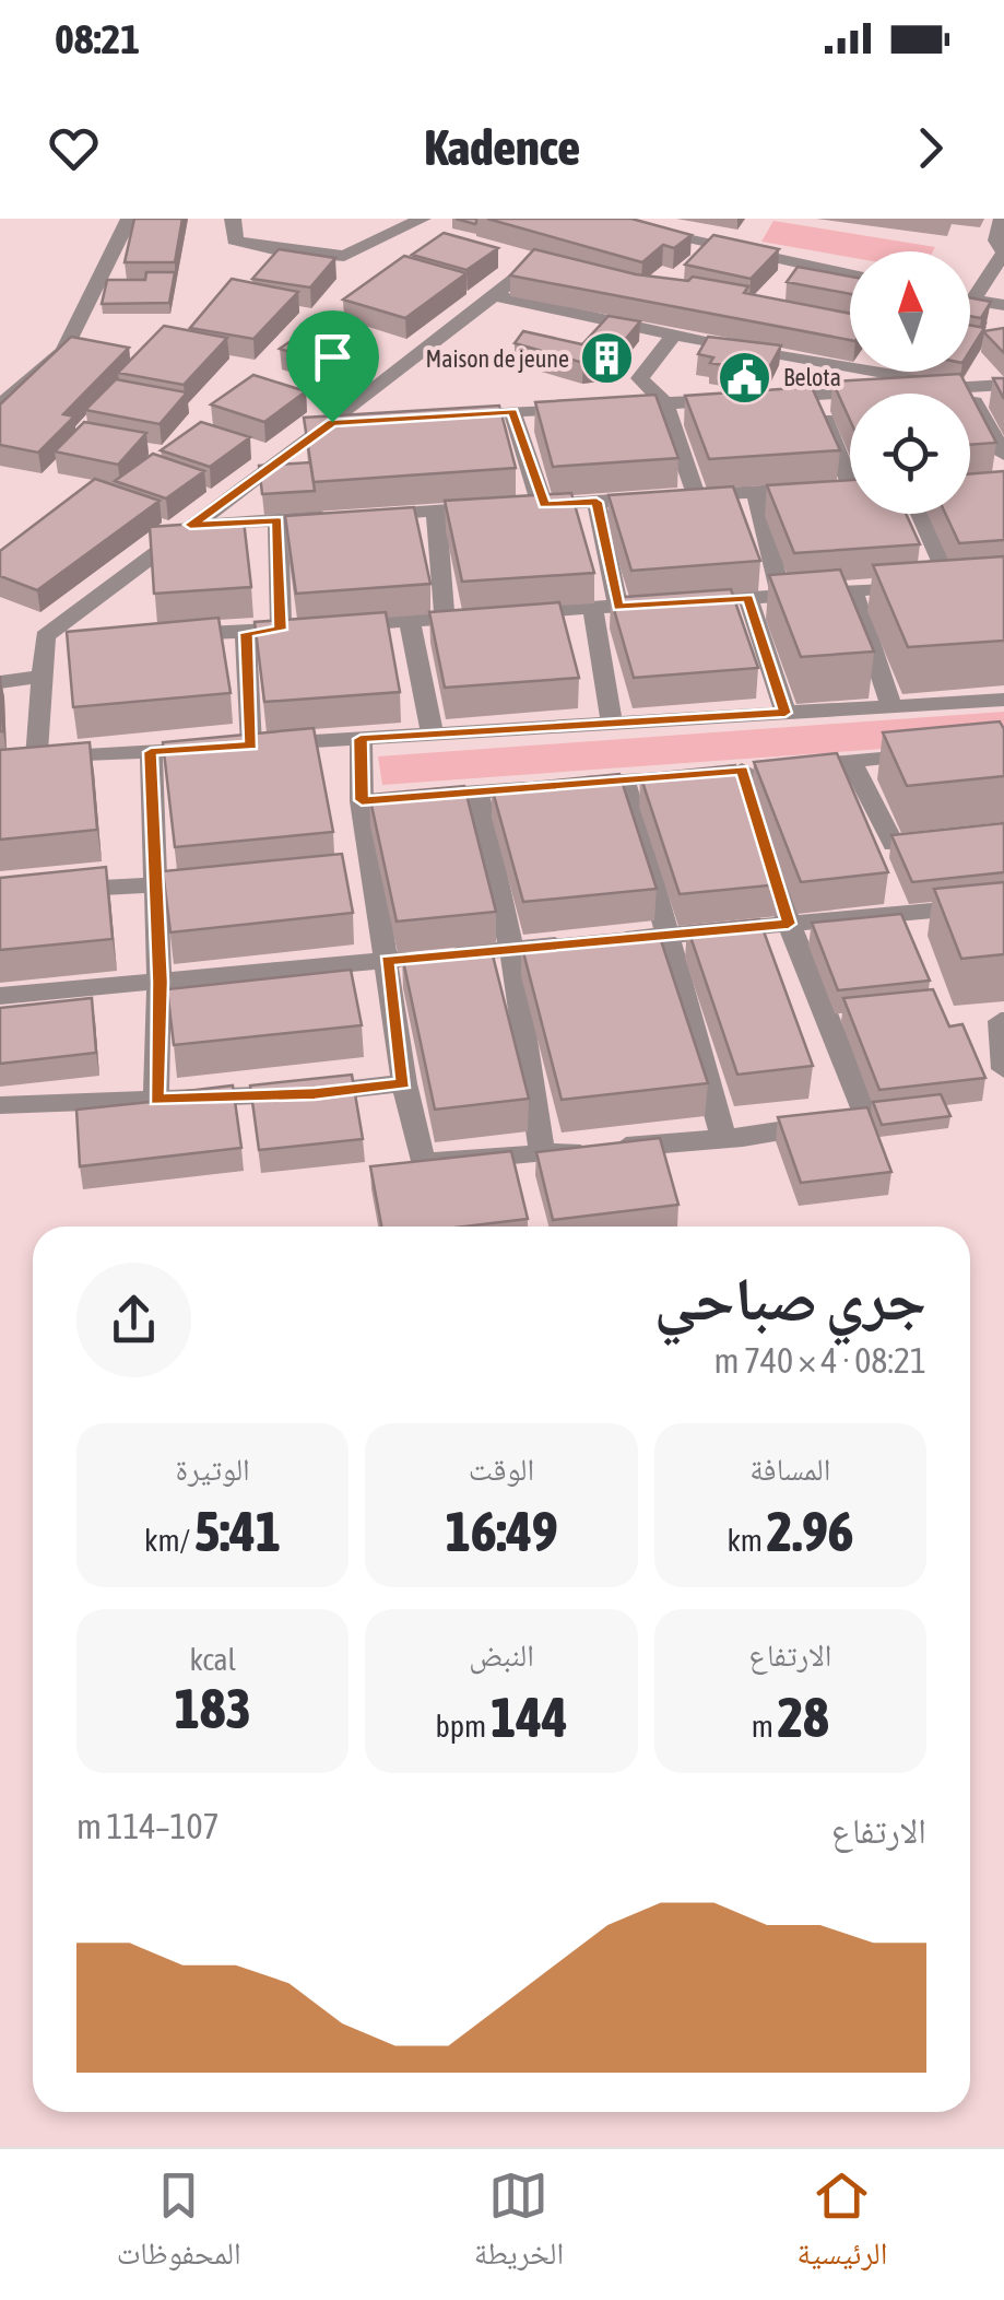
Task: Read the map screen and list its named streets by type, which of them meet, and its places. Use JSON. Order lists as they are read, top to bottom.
{
  "places": {
    "building": ["Maison de jeune"],
    "public building": ["Belota"]
  },
  "north": "top",
  "page": {
    "status": "08:21",
    "header": "Kadence",
    "heading": ["جري صباحي", "08:21 · 4 × 740 m"],
    "stats": [
      ["المسافة", "2.96 km"],
      ["الوقت", "16:49"],
      ["الوتيرة", "5:41 /km"],
      ["الارتفاع", "28 m"],
      ["النبض", "144 bpm"],
      ["kcal", "183"]
    ],
    "chart": ["الارتفاع", "107–114 m"],
    "tabs": ["الرئيسية", "الخريطة", "المحفوظات"]
  }
}
